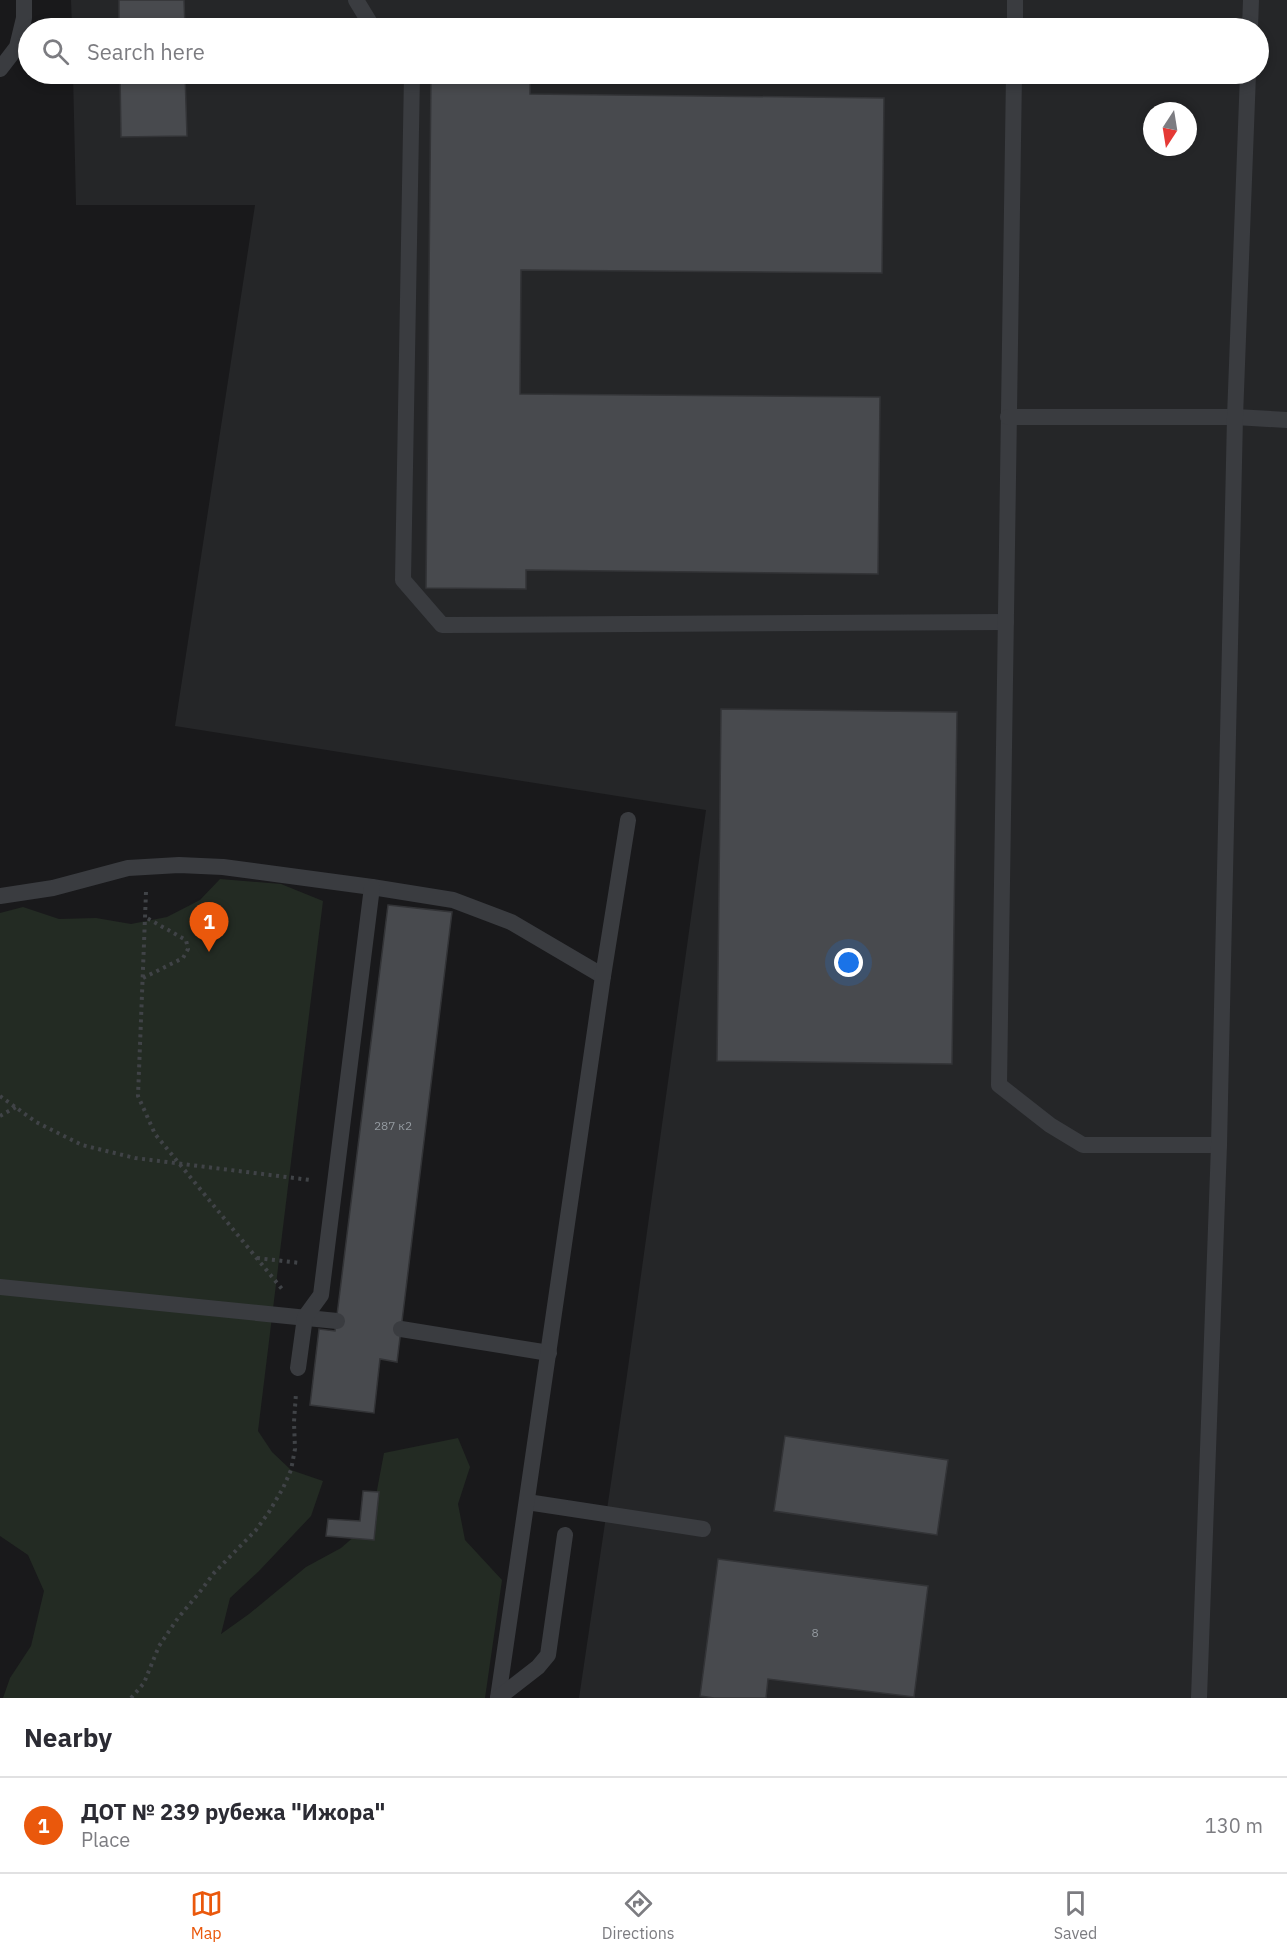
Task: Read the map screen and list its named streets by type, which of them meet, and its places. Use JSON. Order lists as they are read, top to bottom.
{
  "house_numbers": ["287 к2", "8"],
  "north": "bottom",
  "page": {
    "search": "Search here",
    "pins": "1",
    "heading": "Nearby",
    "list": [
      {
        "mark": "1",
        "name": "ДОТ № 239 рубежа \"Ижора\"",
        "note": "Place",
        "value": "130 m"
      }
    ],
    "nav": ["Map", "Directions", "Saved"]
  }
}
